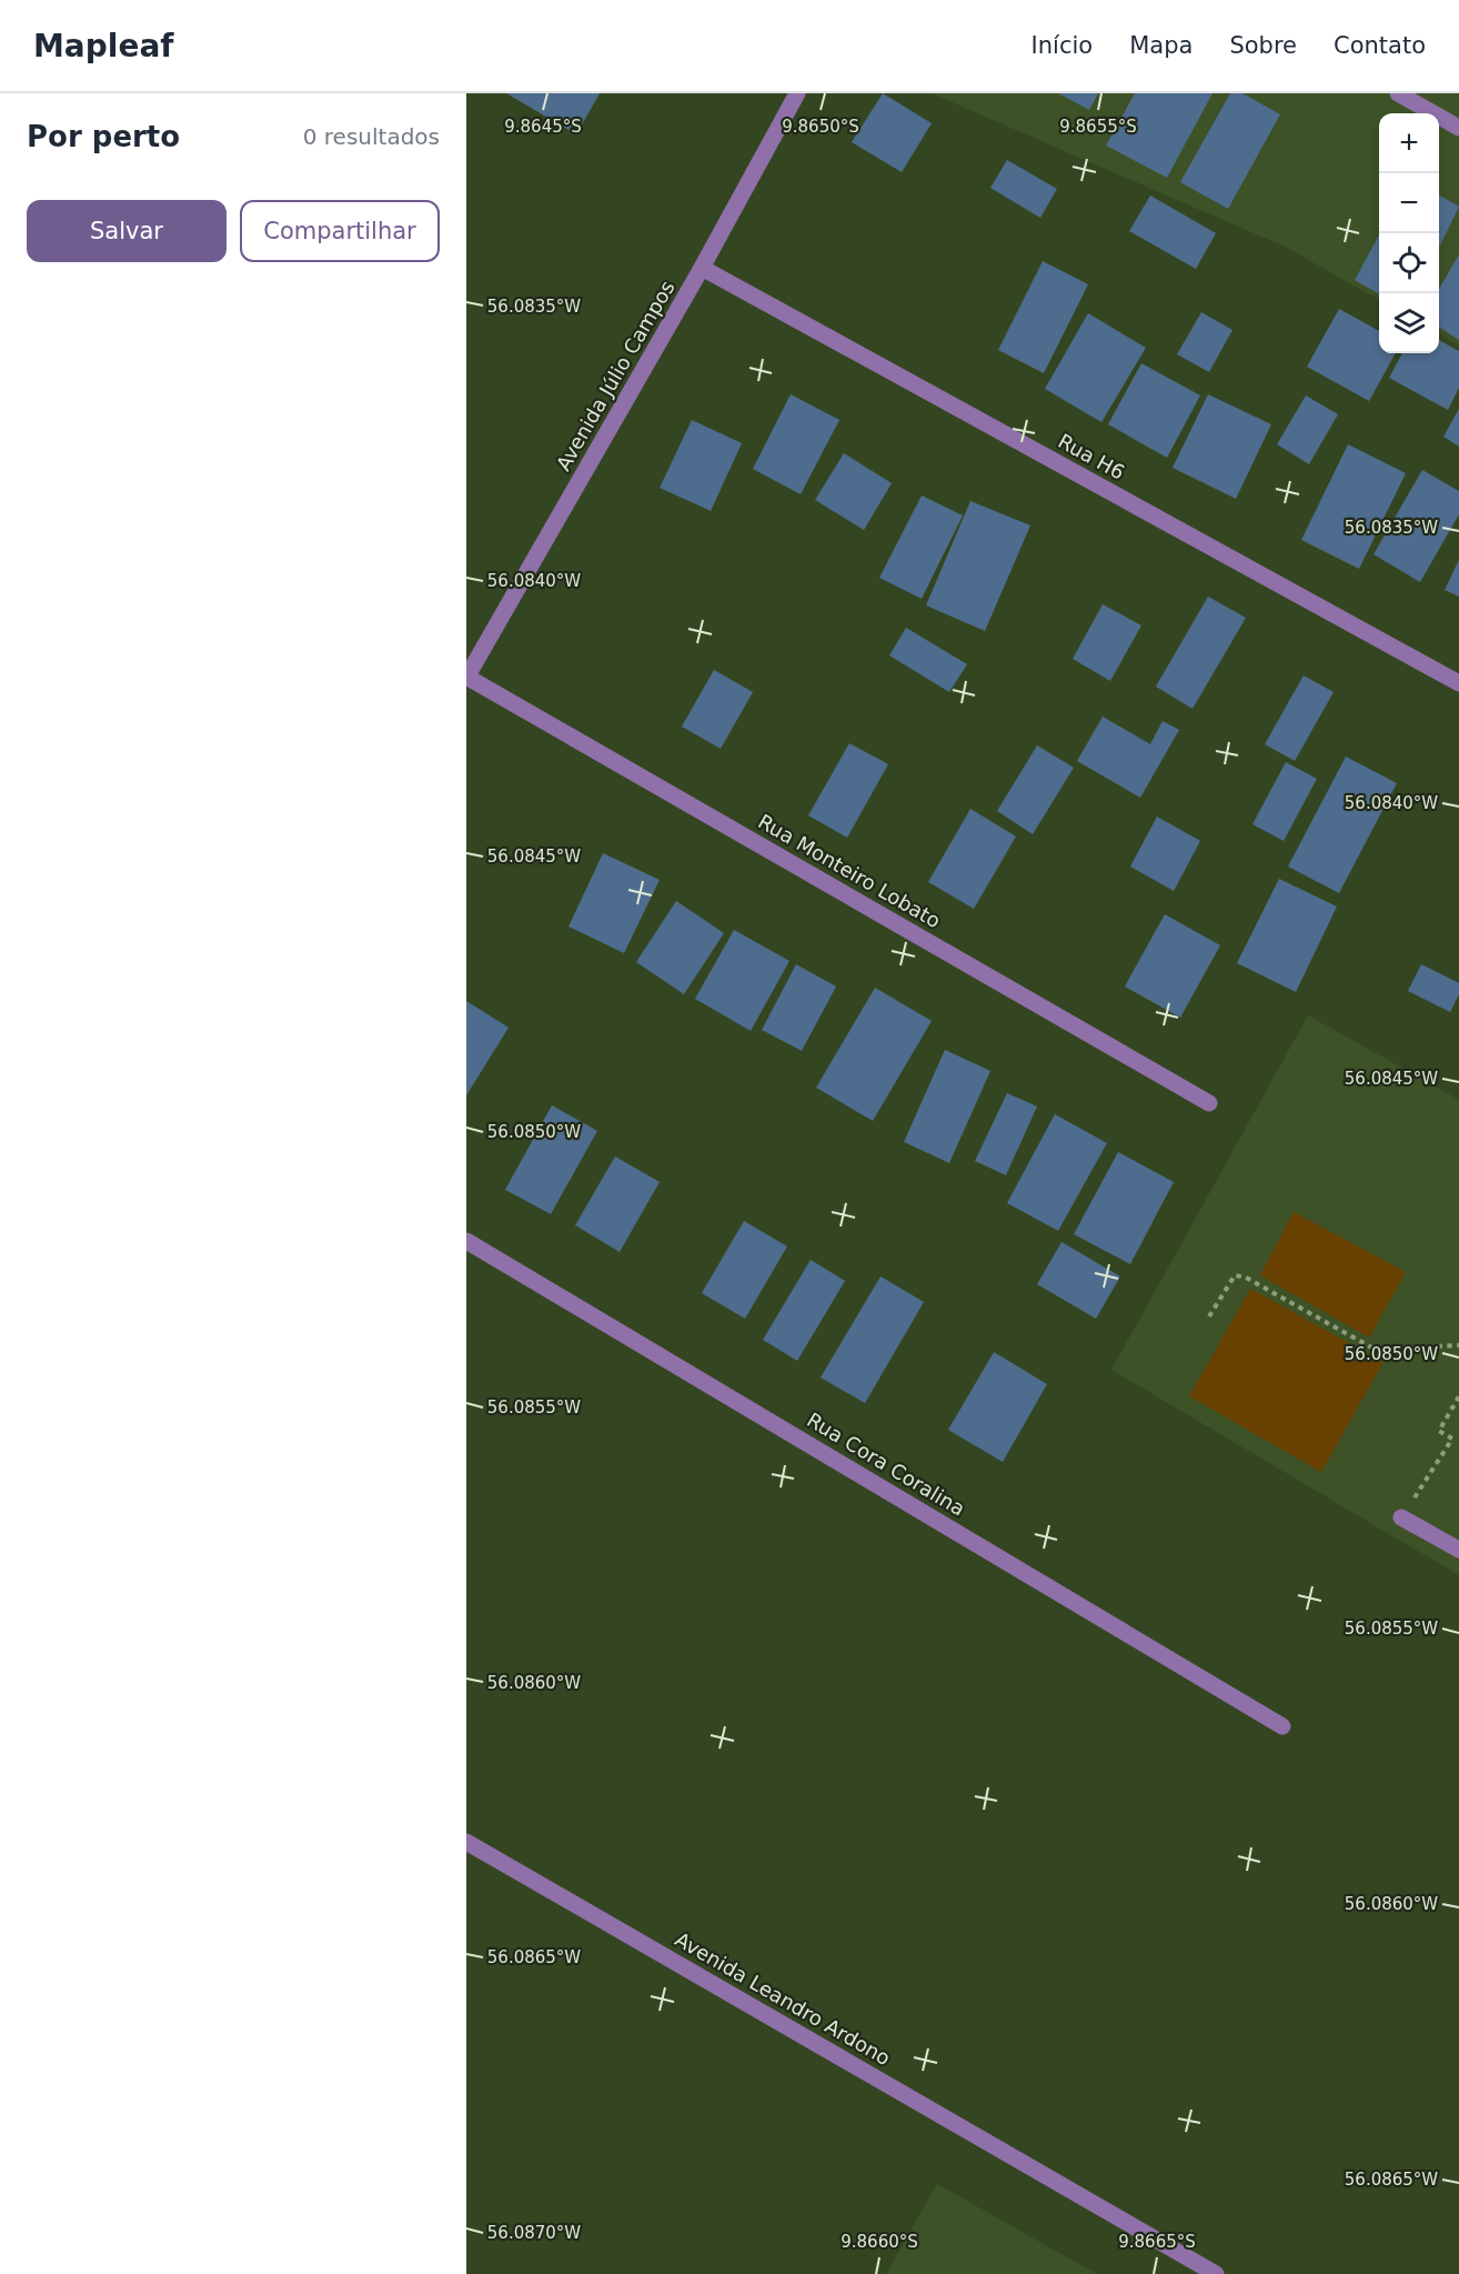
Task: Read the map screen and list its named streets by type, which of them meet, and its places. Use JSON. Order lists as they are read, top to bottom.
{
  "streets": {
    "street": [
      "Avenida Júlio Campos",
      "Rua H6",
      "Rua Monteiro Lobato",
      "Rua Cora Coralina",
      "Avenida Leandro Ardono"
    ]
  },
  "crossings": [
    ["Avenida Júlio Campos", "Rua H6"],
    ["Avenida Júlio Campos", "Rua Monteiro Lobato"]
  ],
  "page": {
    "header": "Mapleaf",
    "nav": [
      "Início",
      "Mapa",
      "Sobre",
      "Contato"
    ],
    "heading": ["Por perto", "0 resultados"],
    "map_buttons": ["+", "−"],
    "buttons": ["Salvar", "Compartilhar"]
  },
  "coordinates": [
    "9.8645°S",
    "9.8650°S",
    "9.8655°S",
    "56.0835°W",
    "56.0840°W",
    "56.0845°W",
    "56.0850°W",
    "56.0855°W",
    "56.0860°W",
    "56.0865°W",
    "56.0870°W",
    "9.8660°S",
    "9.8665°S"
  ]
}
